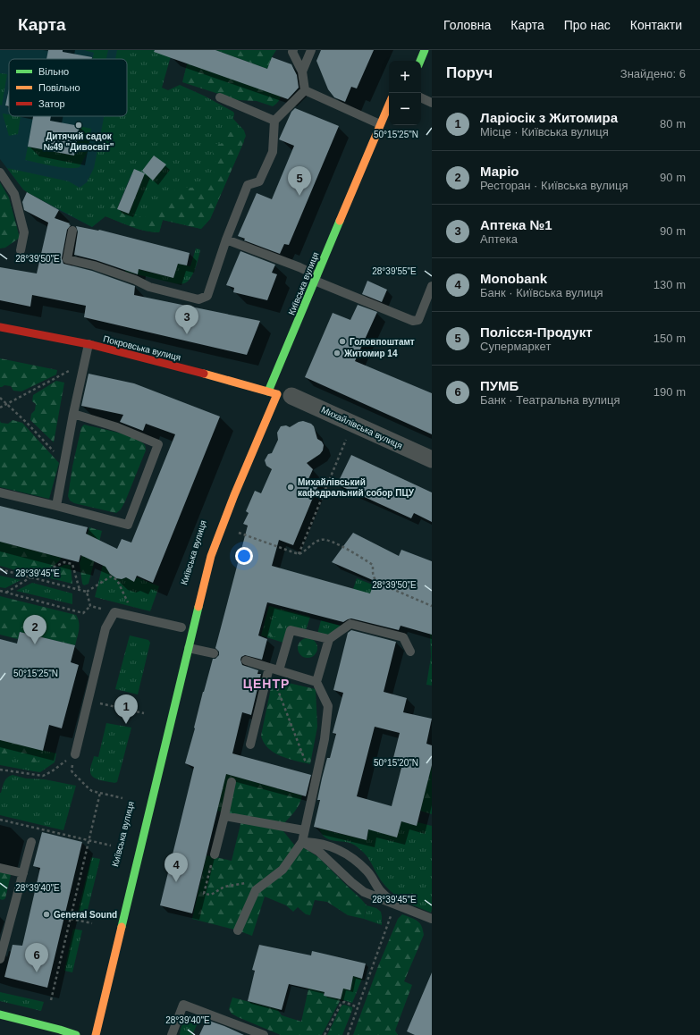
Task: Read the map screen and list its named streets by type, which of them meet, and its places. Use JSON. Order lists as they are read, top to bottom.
{
  "streets": {
    "main road": ["Київська вулиця", "Покровська вулиця"],
    "street": ["Михайлівська вулиця"]
  },
  "crossings": [
    ["Київська вулиця", "Покровська вулиця"],
    ["Київська вулиця", "Михайлівська вулиця"],
    ["Покровська вулиця", "Михайлівська вулиця"]
  ],
  "districts": ["ЦЕНТР"],
  "places": [
    "Дитячий садок №49 \"Дивосвіт\"",
    "Головпоштамт",
    "Житомир 14",
    "Михайлівський кафедральний собор ПЦУ",
    "General Sound"
  ],
  "legend": ["Вільно", "Повільно", "Затор"],
  "page": {
    "header": "Карта",
    "nav": [
      "Головна",
      "Карта",
      "Про нас",
      "Контакти"
    ],
    "heading": ["Поруч", "Знайдено: 6"],
    "map_buttons": ["+", "−"],
    "list": [
      {
        "mark": "1",
        "name": "Ларіосік з Житомира",
        "note": "Місце · Київська вулиця",
        "value": "80 m"
      },
      {
        "mark": "2",
        "name": "Маріо",
        "note": "Ресторан · Київська вулиця",
        "value": "90 m"
      },
      {
        "mark": "3",
        "name": "Аптека №1",
        "note": "Аптека",
        "value": "90 m"
      },
      {
        "mark": "4",
        "name": "Monobank",
        "note": "Банк · Київська вулиця",
        "value": "130 m"
      },
      {
        "mark": "5",
        "name": "Полісся-Продукт",
        "note": "Супермаркет",
        "value": "150 m"
      },
      {
        "mark": "6",
        "name": "ПУМБ",
        "note": "Банк · Театральна вулиця",
        "value": "190 m"
      }
    ],
    "pins": [
      "5",
      "3",
      "2",
      "1",
      "4",
      "6"
    ]
  },
  "coordinates": [
    "50°15'25\"N",
    "28°39'50\"E",
    "28°39'55\"E",
    "28°39'45\"E",
    "50°15'20\"N",
    "28°39'40\"E"
  ]
}
